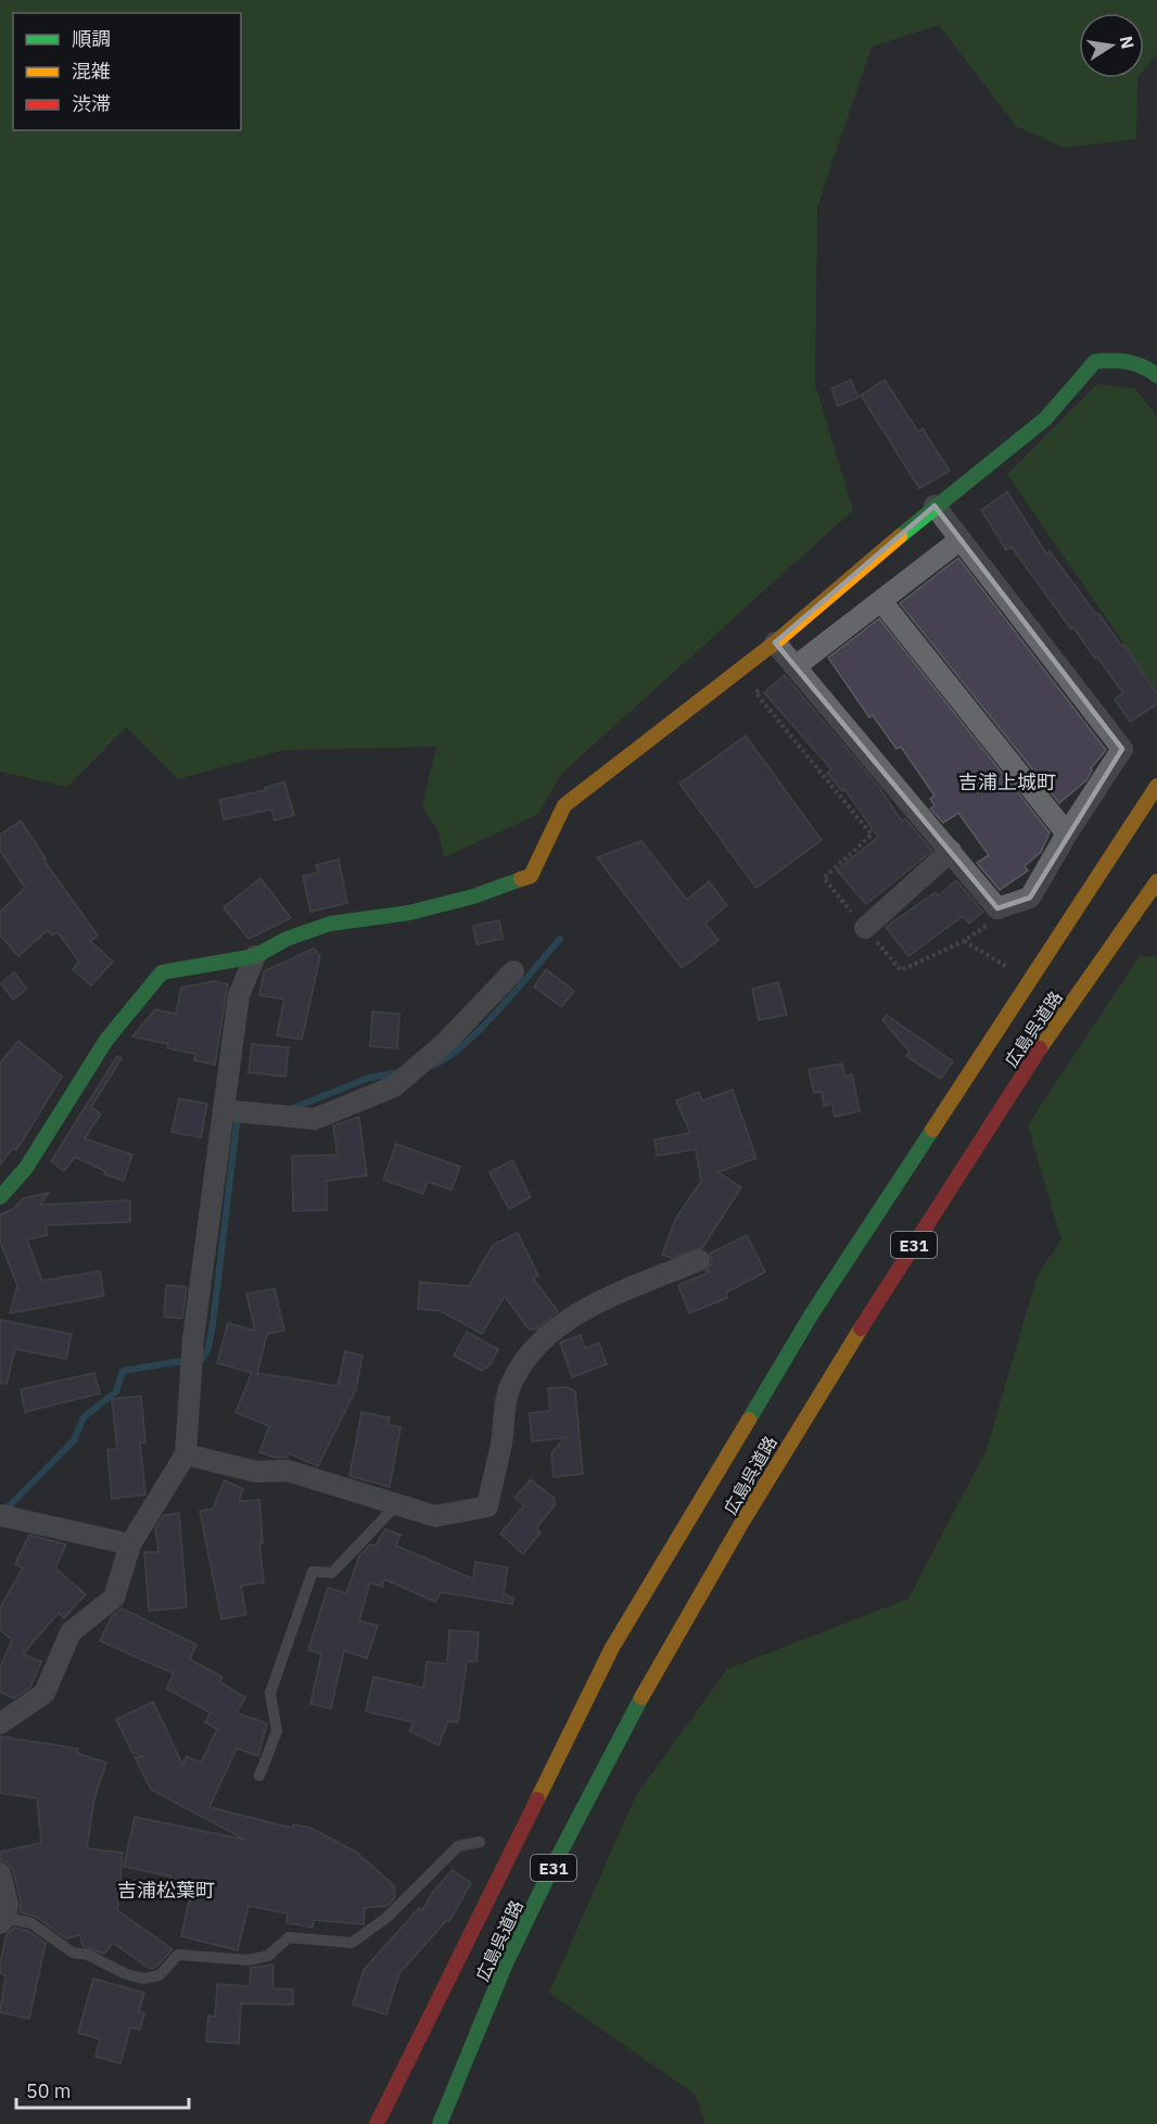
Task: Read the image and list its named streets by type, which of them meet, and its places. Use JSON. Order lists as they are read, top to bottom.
{
  "streets": {
    "main road": ["広島呉道路", "E31"]
  },
  "districts": ["吉浦上城町", "吉浦松葉町"],
  "legend": ["順調", "混雑", "渋滞"],
  "scale_bar": "50 m",
  "north": "right"
}
